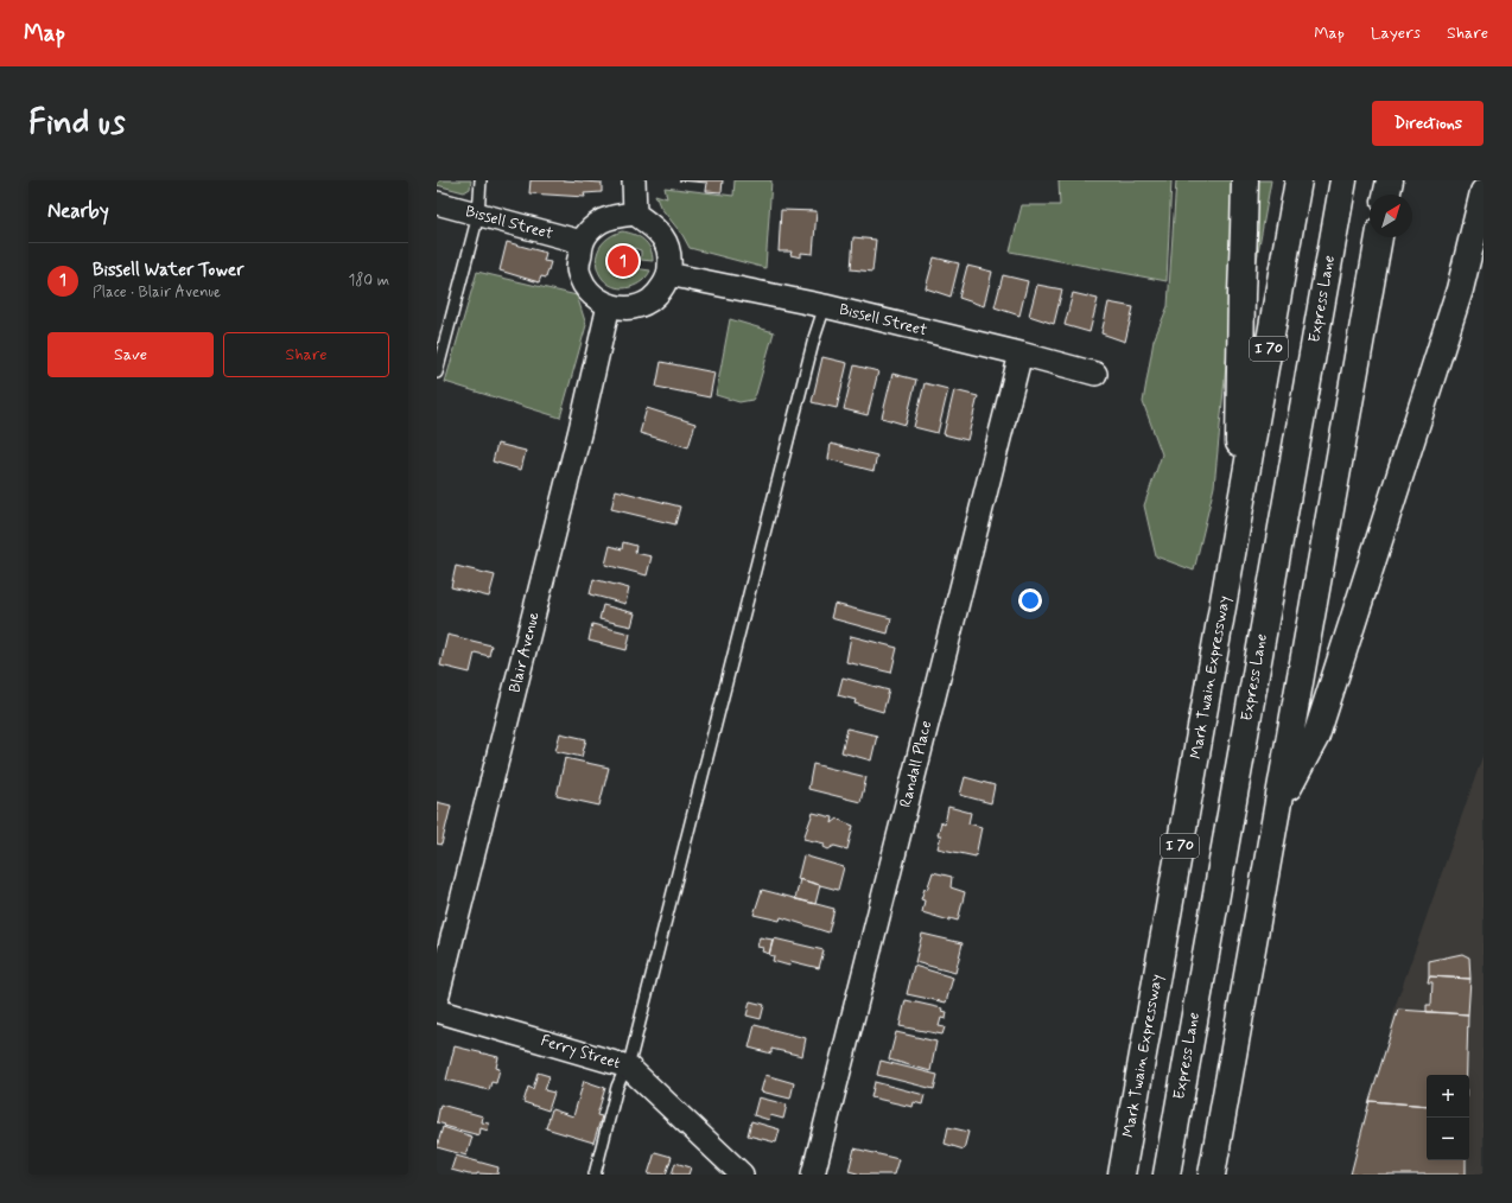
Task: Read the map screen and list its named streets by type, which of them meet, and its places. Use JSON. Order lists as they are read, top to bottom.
{
  "streets": {
    "highway": ["Express Lane", "I 70", "Mark Twain Expressway"],
    "street": [
      "Bissell Street",
      "Blair Avenue",
      "Randall Place",
      "Ferry Street"
    ]
  },
  "crossings": [
    ["Bissell Street", "Blair Avenue"],
    ["Bissell Street", "Randall Place"]
  ],
  "north": "top right",
  "page": {
    "header": "Map",
    "nav": ["Map", "Layers", "Share"],
    "buttons": [
      "Directions",
      ["Save", "Share"]
    ],
    "title": "Find us",
    "heading": "Nearby",
    "list": [
      {
        "mark": "1",
        "name": "Bissell Water Tower",
        "note": "Place · Blair Avenue",
        "value": "180 m"
      }
    ],
    "pins": "1",
    "map_buttons": ["+", "−"]
  }
}
